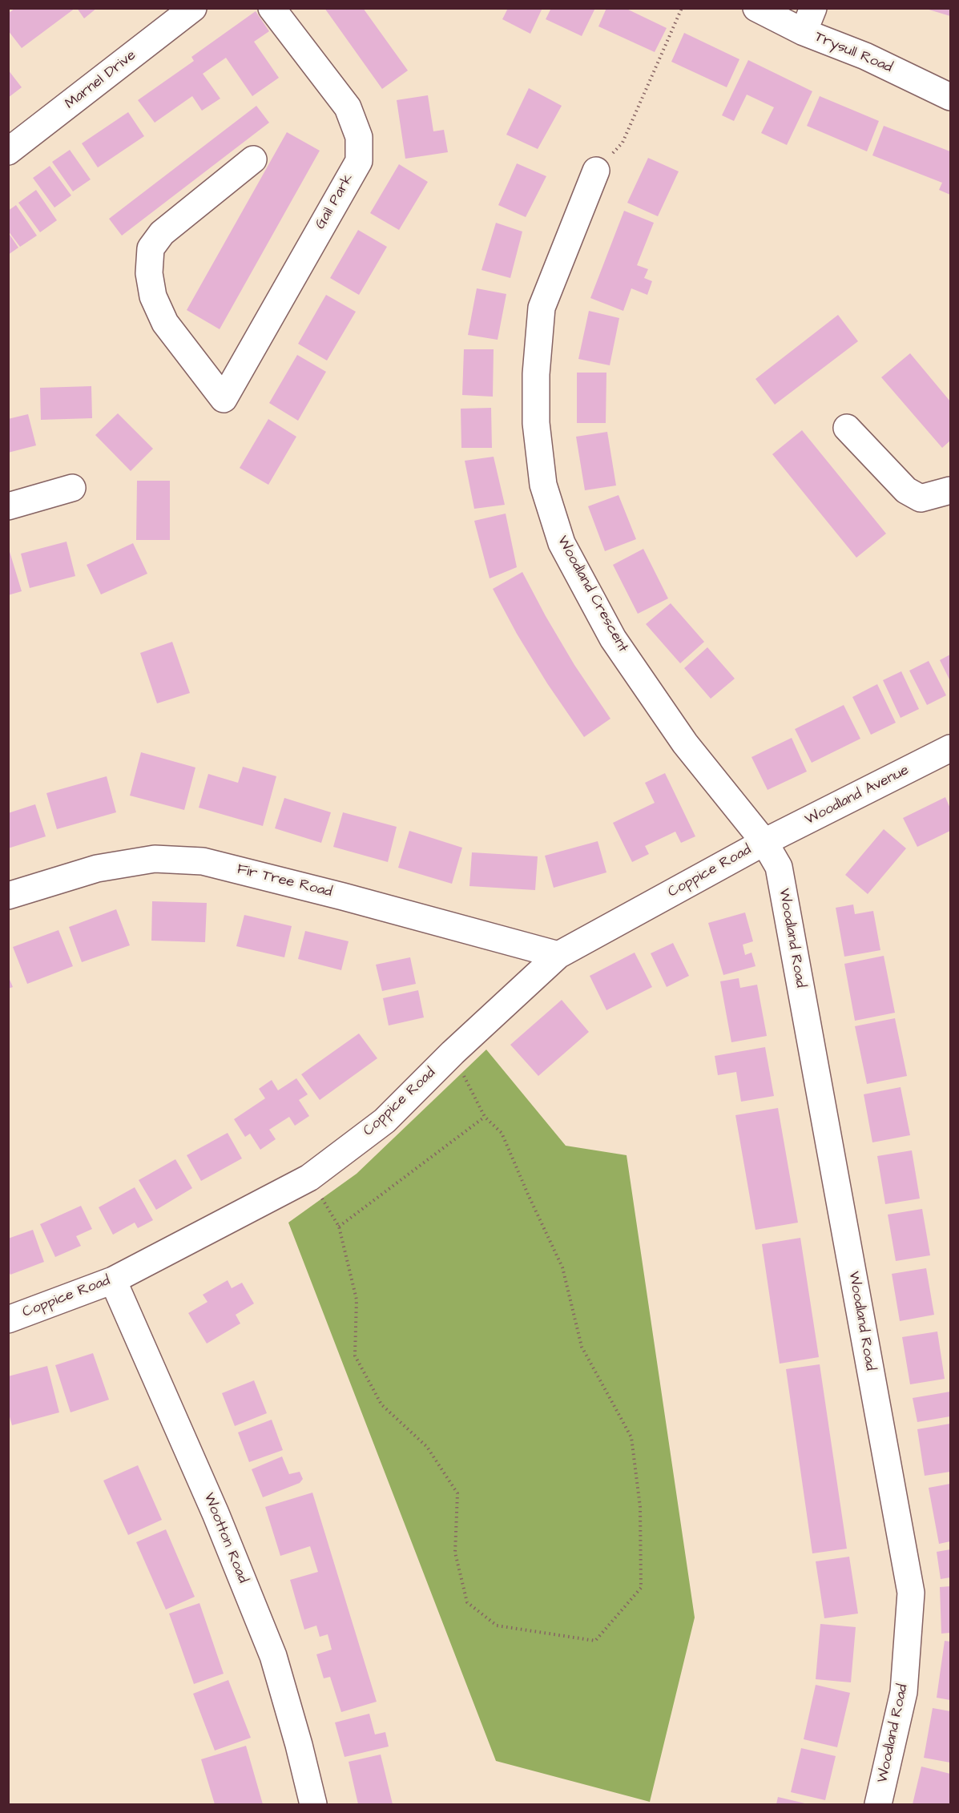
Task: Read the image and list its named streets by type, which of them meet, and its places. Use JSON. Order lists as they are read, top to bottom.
{
  "streets": {
    "street": [
      "Trysull Road",
      "Marnel Drive",
      "Gail Park",
      "Woodland Crescent",
      "Woodland Avenue",
      "Coppice Road",
      "Fir Tree Road",
      "Woodland Road",
      "Wootton Road"
    ]
  },
  "crossings": [
    ["Woodland Crescent", "Woodland Avenue"],
    ["Woodland Crescent", "Coppice Road"],
    ["Woodland Crescent", "Woodland Road"],
    ["Woodland Avenue", "Coppice Road"],
    ["Woodland Avenue", "Woodland Road"],
    ["Coppice Road", "Fir Tree Road"],
    ["Coppice Road", "Woodland Road"],
    ["Coppice Road", "Wootton Road"]
  ]
}
